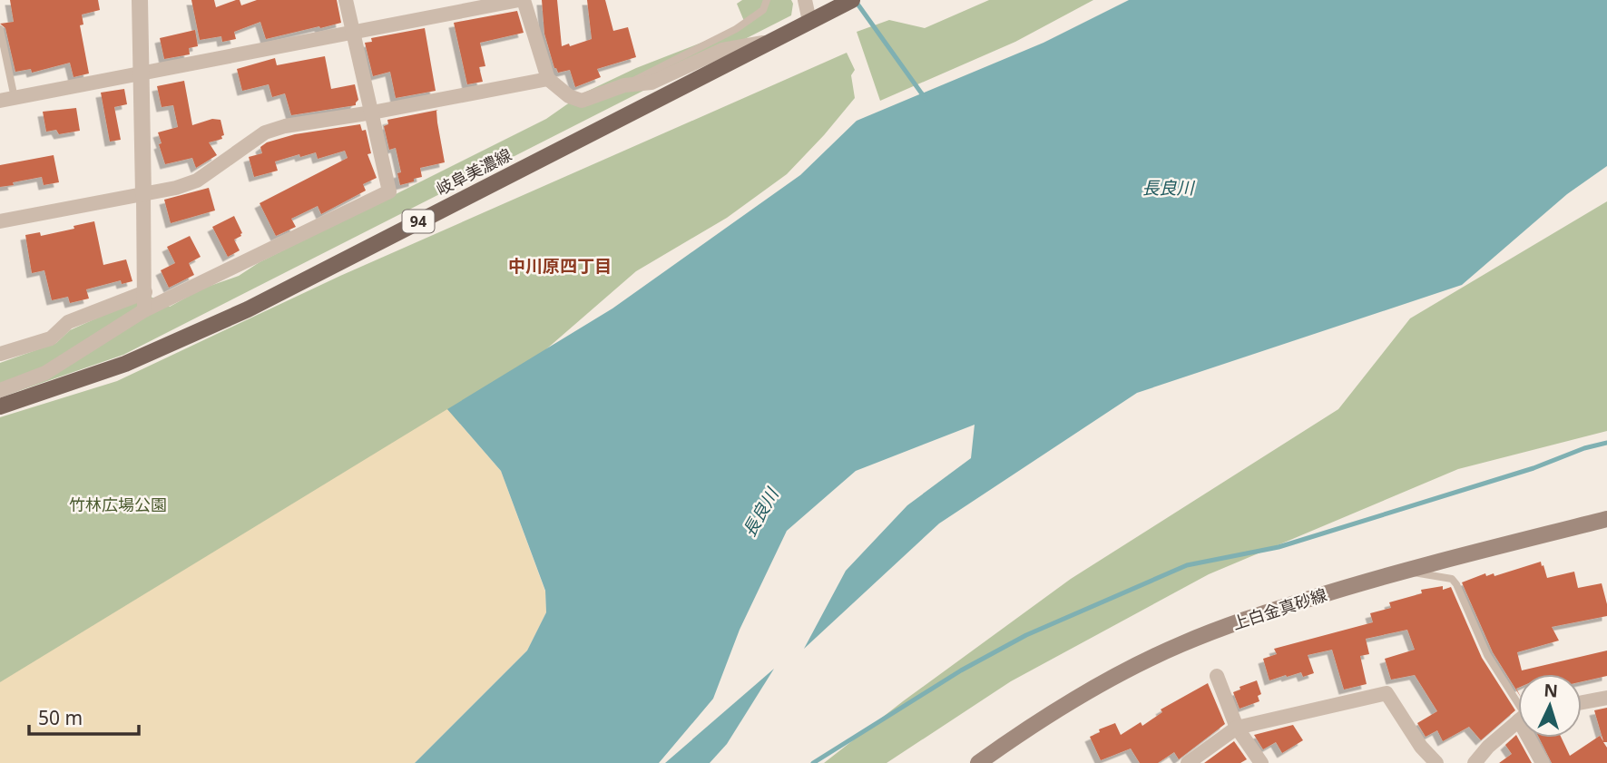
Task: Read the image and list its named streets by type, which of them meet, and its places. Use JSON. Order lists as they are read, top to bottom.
{
  "streets": {
    "main road": ["岐阜美濃線", "94", "上白金真砂線"]
  },
  "districts": ["中川原四丁目"],
  "water": ["長良川"],
  "parks": ["竹林広場公園"],
  "scale_bar": "50 m",
  "north": "top"
}
